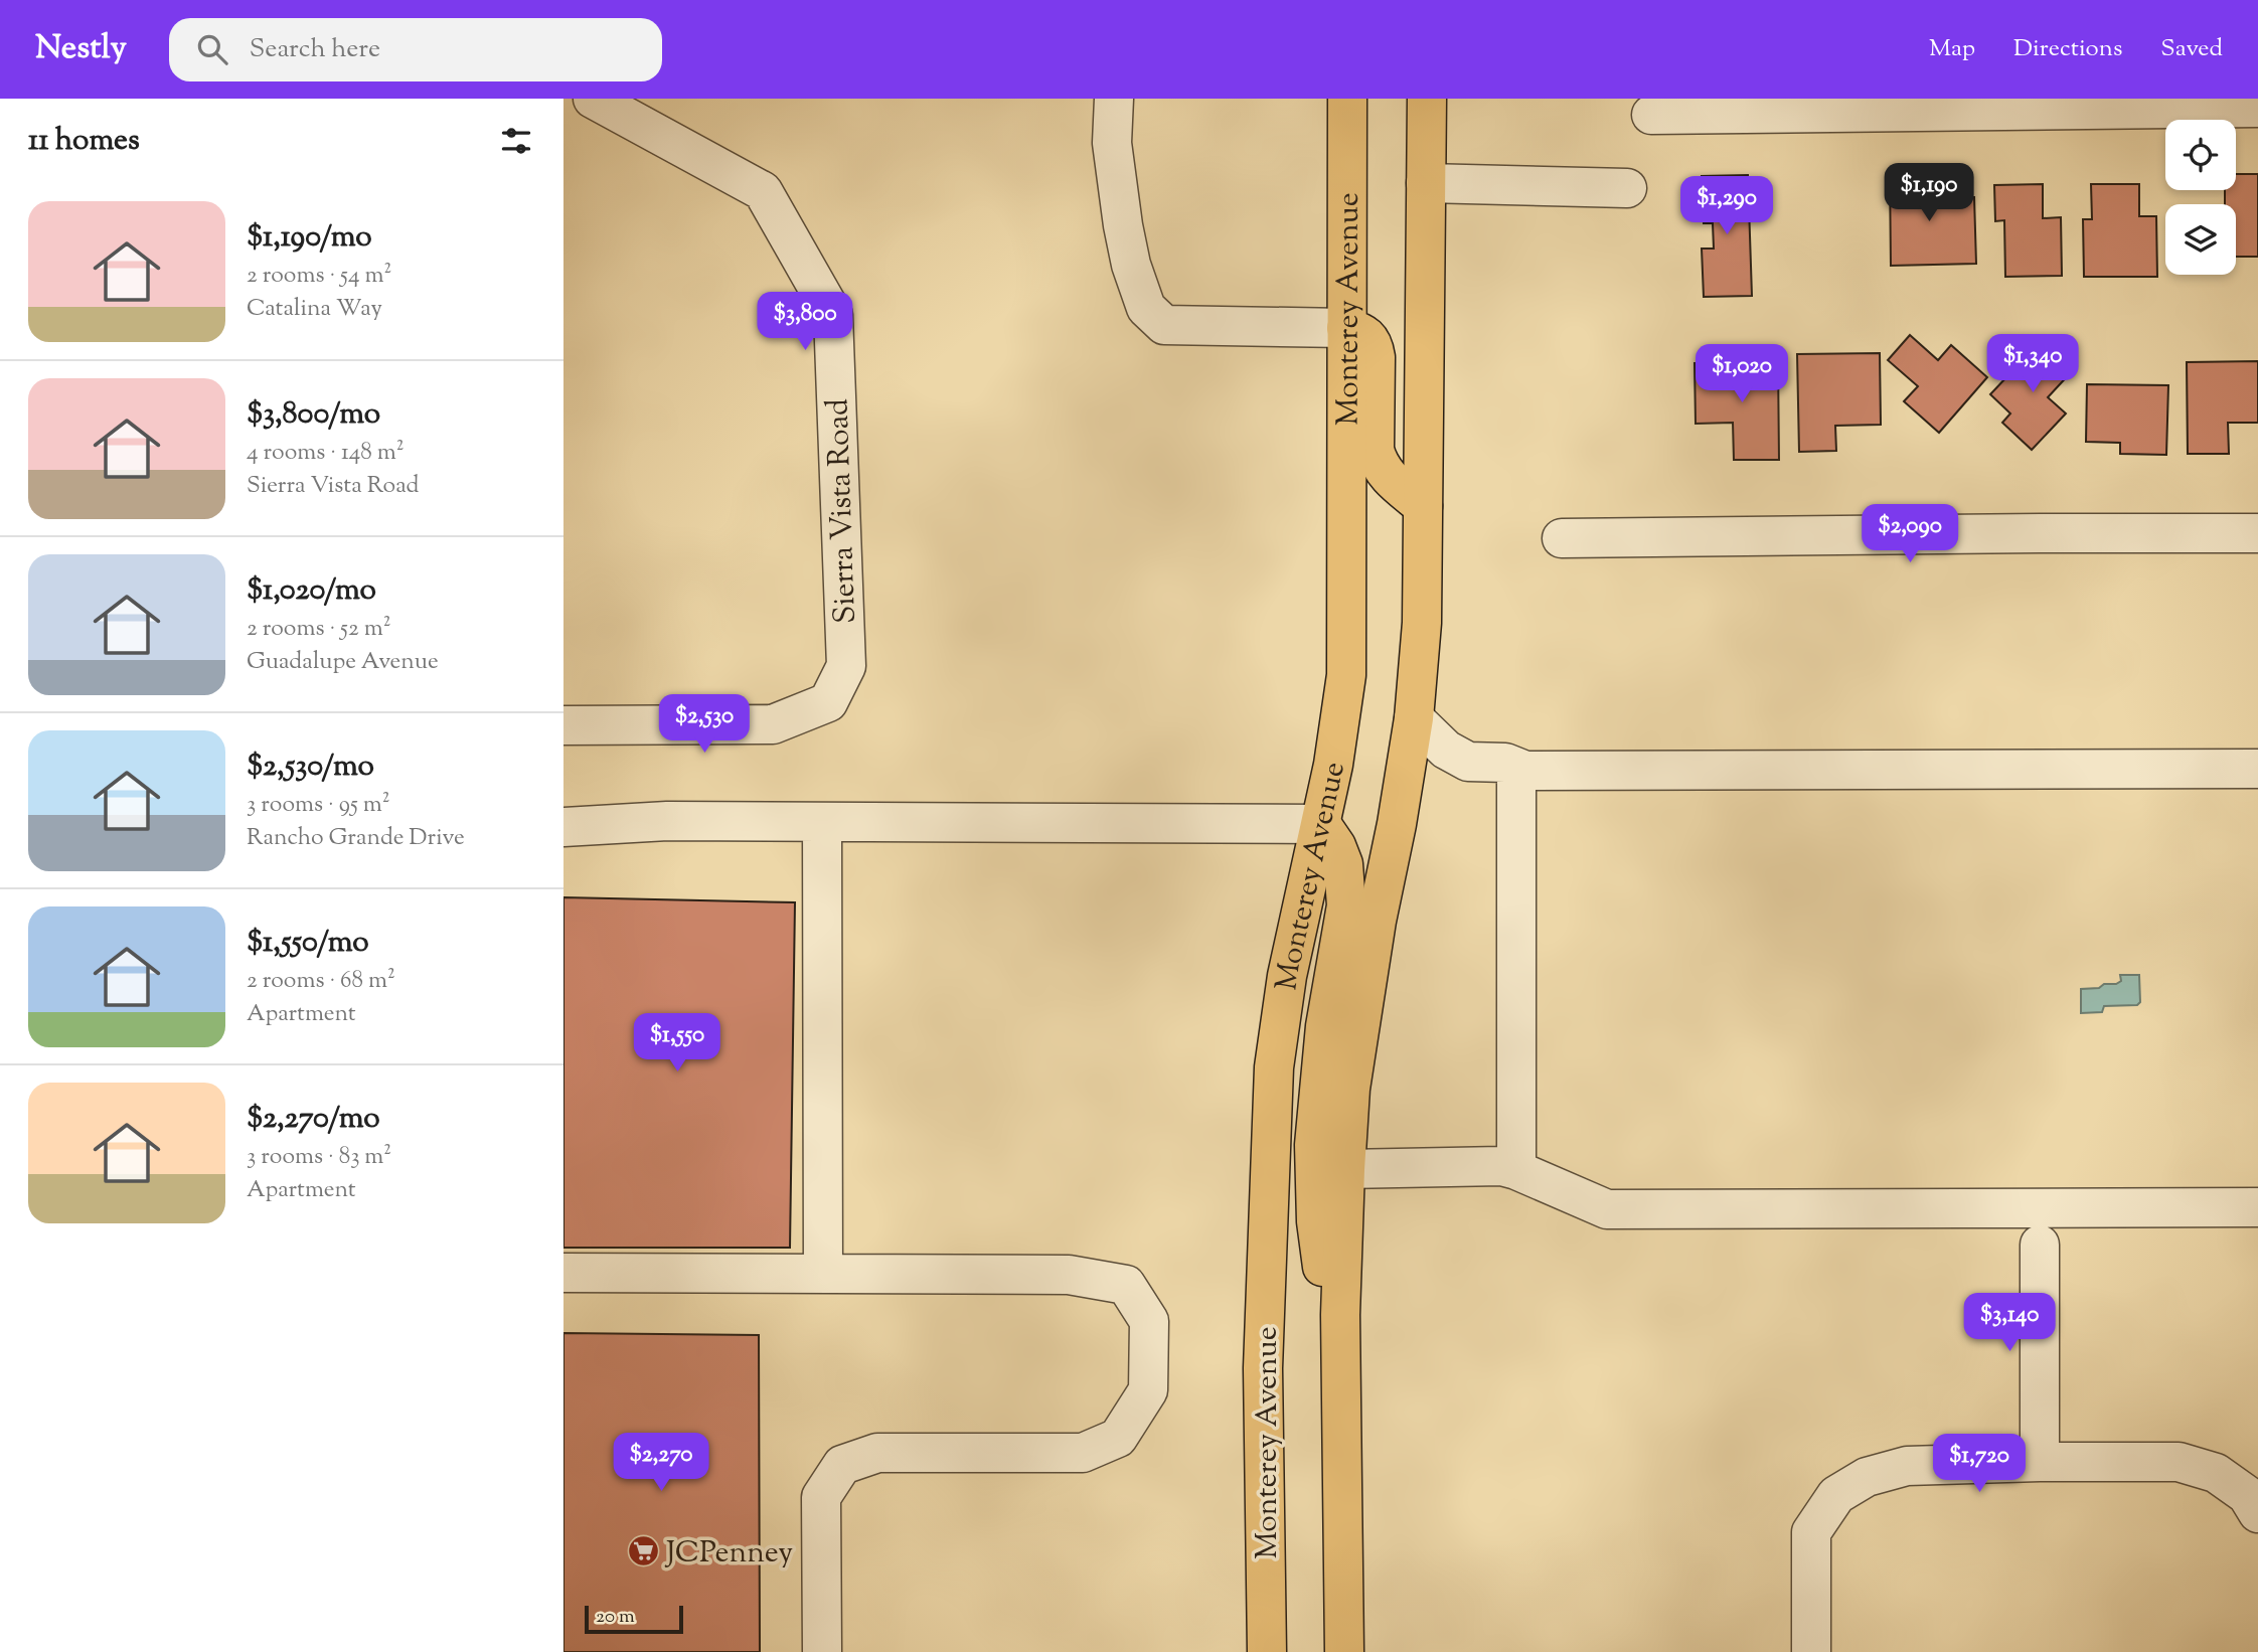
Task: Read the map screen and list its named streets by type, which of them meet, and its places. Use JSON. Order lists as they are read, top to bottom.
{
  "streets": {
    "main road": ["Monterey Avenue"],
    "street": ["Sierra Vista Road"]
  },
  "places": {
    "supermarket": ["JCPenney"]
  },
  "scale_bar": "20 m",
  "page": {
    "header": "Nestly",
    "search": "Search here",
    "nav": ["Map", "Directions", "Saved"],
    "heading": "11 homes",
    "price": [
      "$1,190",
      "$1,290",
      "$3,800",
      "$1,340",
      "$1,020",
      "$2,090",
      "$2,530",
      "$1,550",
      "$3,140",
      "$2,270",
      "$1,720"
    ],
    "list": [
      {
        "name": "$1,190/mo",
        "note": "2 rooms · 54 m² · Catalina Way"
      },
      {
        "name": "$3,800/mo",
        "note": "4 rooms · 148 m² · Sierra Vista Road"
      },
      {
        "name": "$1,020/mo",
        "note": "2 rooms · 52 m² · Guadalupe Avenue"
      },
      {
        "name": "$2,530/mo",
        "note": "3 rooms · 95 m² · Rancho Grande Drive"
      },
      {
        "name": "$1,550/mo",
        "note": "2 rooms · 68 m² · Apartment"
      },
      {
        "name": "$2,270/mo",
        "note": "3 rooms · 83 m² · Apartment"
      }
    ],
    "scale": "20 m"
  }
}
